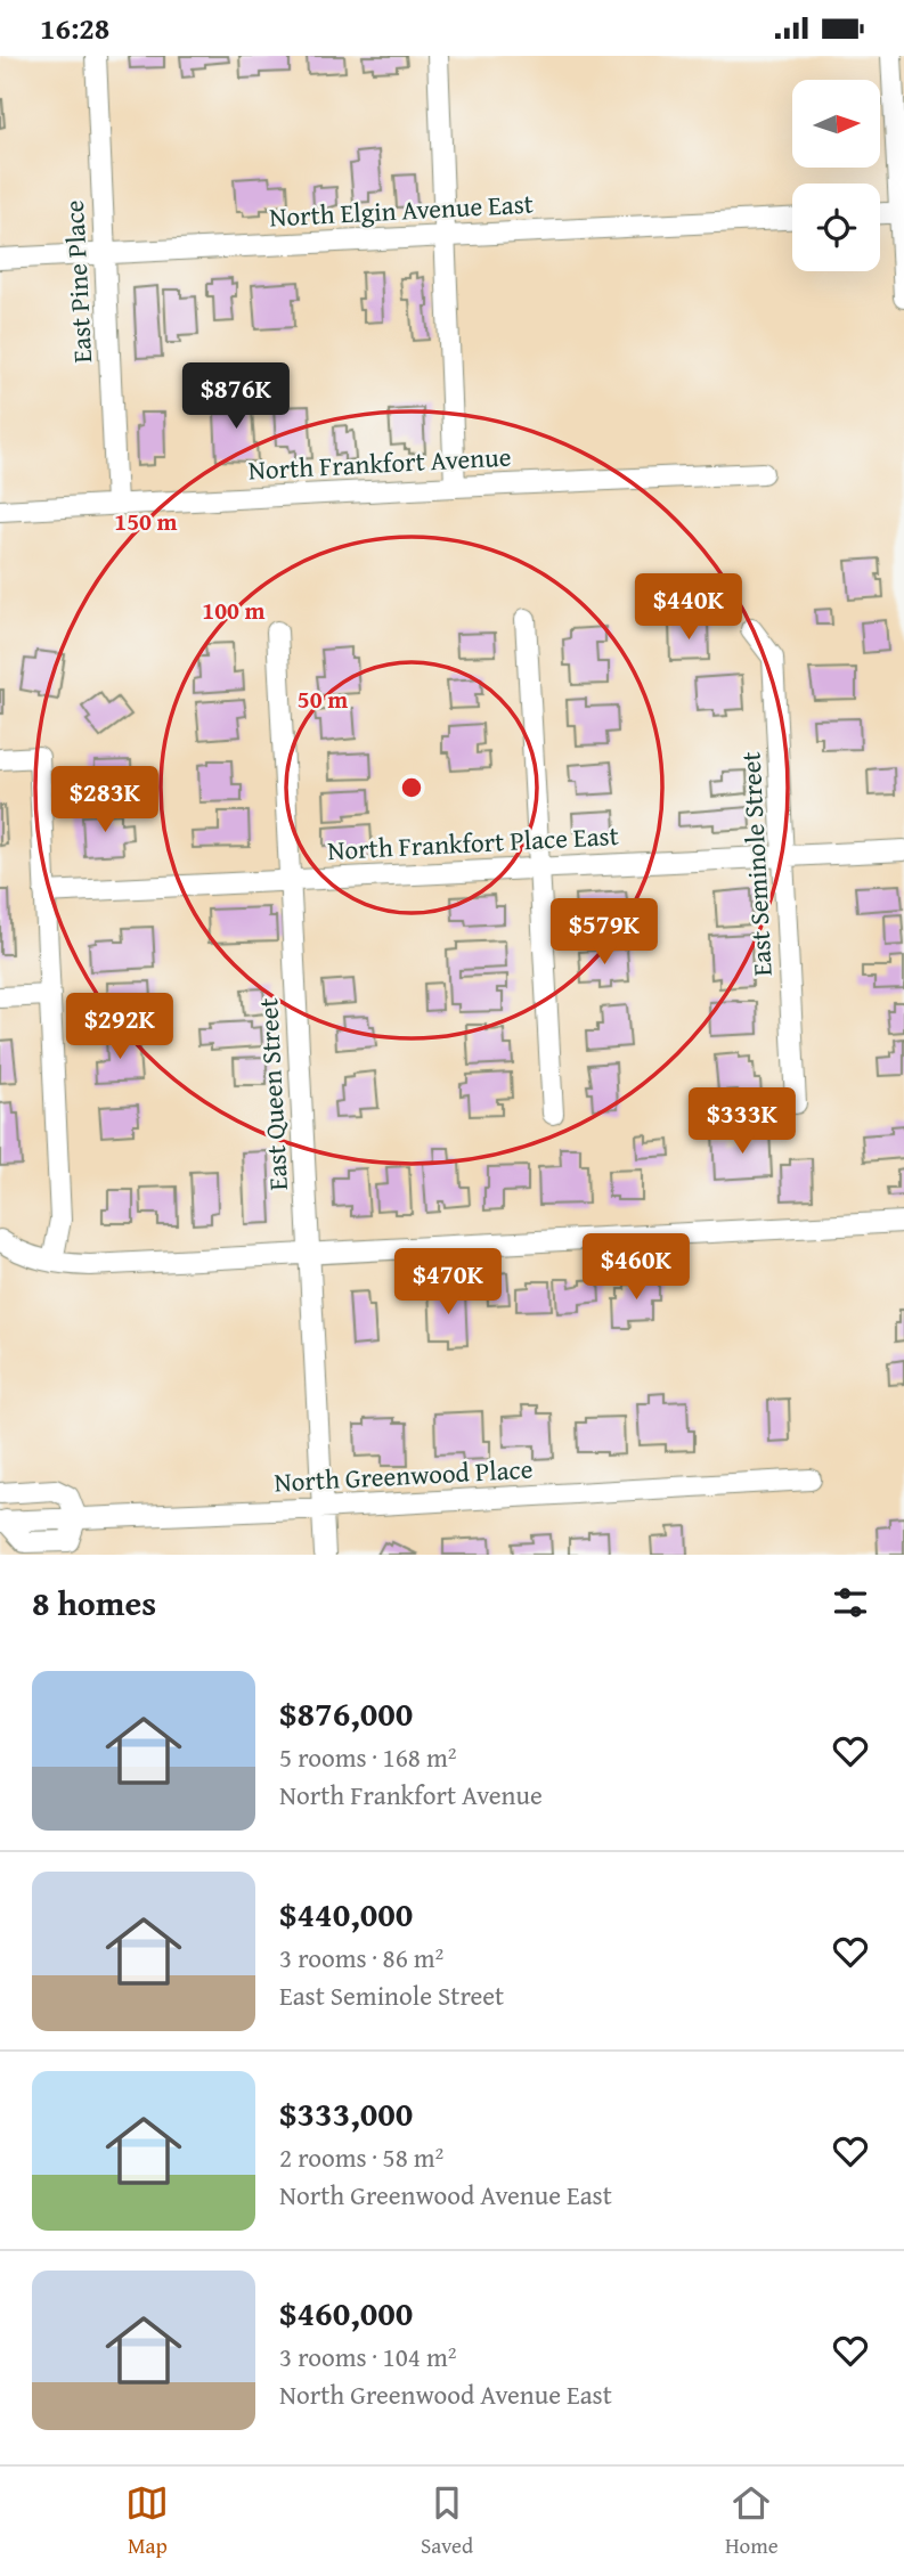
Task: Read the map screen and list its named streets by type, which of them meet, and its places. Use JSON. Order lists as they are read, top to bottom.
{
  "streets": {
    "street": [
      "North Elgin Avenue East",
      "East Pine Place",
      "North Frankfort Avenue",
      "North Frankfort Place East",
      "East Seminole Street",
      "East Queen Street",
      "North Greenwood Place"
    ]
  },
  "crossings": [
    ["North Elgin Avenue East", "East Pine Place"],
    ["East Pine Place", "North Frankfort Avenue"],
    ["North Frankfort Place East", "East Seminole Street"],
    ["North Frankfort Place East", "East Queen Street"],
    ["East Queen Street", "North Greenwood Place"]
  ],
  "north": "right",
  "page": {
    "status": "16:28",
    "price": [
      "$876K",
      "$440K",
      "$283K",
      "$579K",
      "$292K",
      "$333K",
      "$460K",
      "$470K"
    ],
    "heading": "8 homes",
    "list": [
      {
        "name": "$876,000",
        "note": "5 rooms · 168 m² · North Frankfort Avenue"
      },
      {
        "name": "$440,000",
        "note": "3 rooms · 86 m² · East Seminole Street"
      },
      {
        "name": "$333,000",
        "note": "2 rooms · 58 m² · North Greenwood Avenue East"
      },
      {
        "name": "$460,000",
        "note": "3 rooms · 104 m² · North Greenwood Avenue East"
      }
    ],
    "tabs": ["Map", "Saved", "Home"]
  },
  "rings": ["150 m", "100 m", "50 m"]
}
